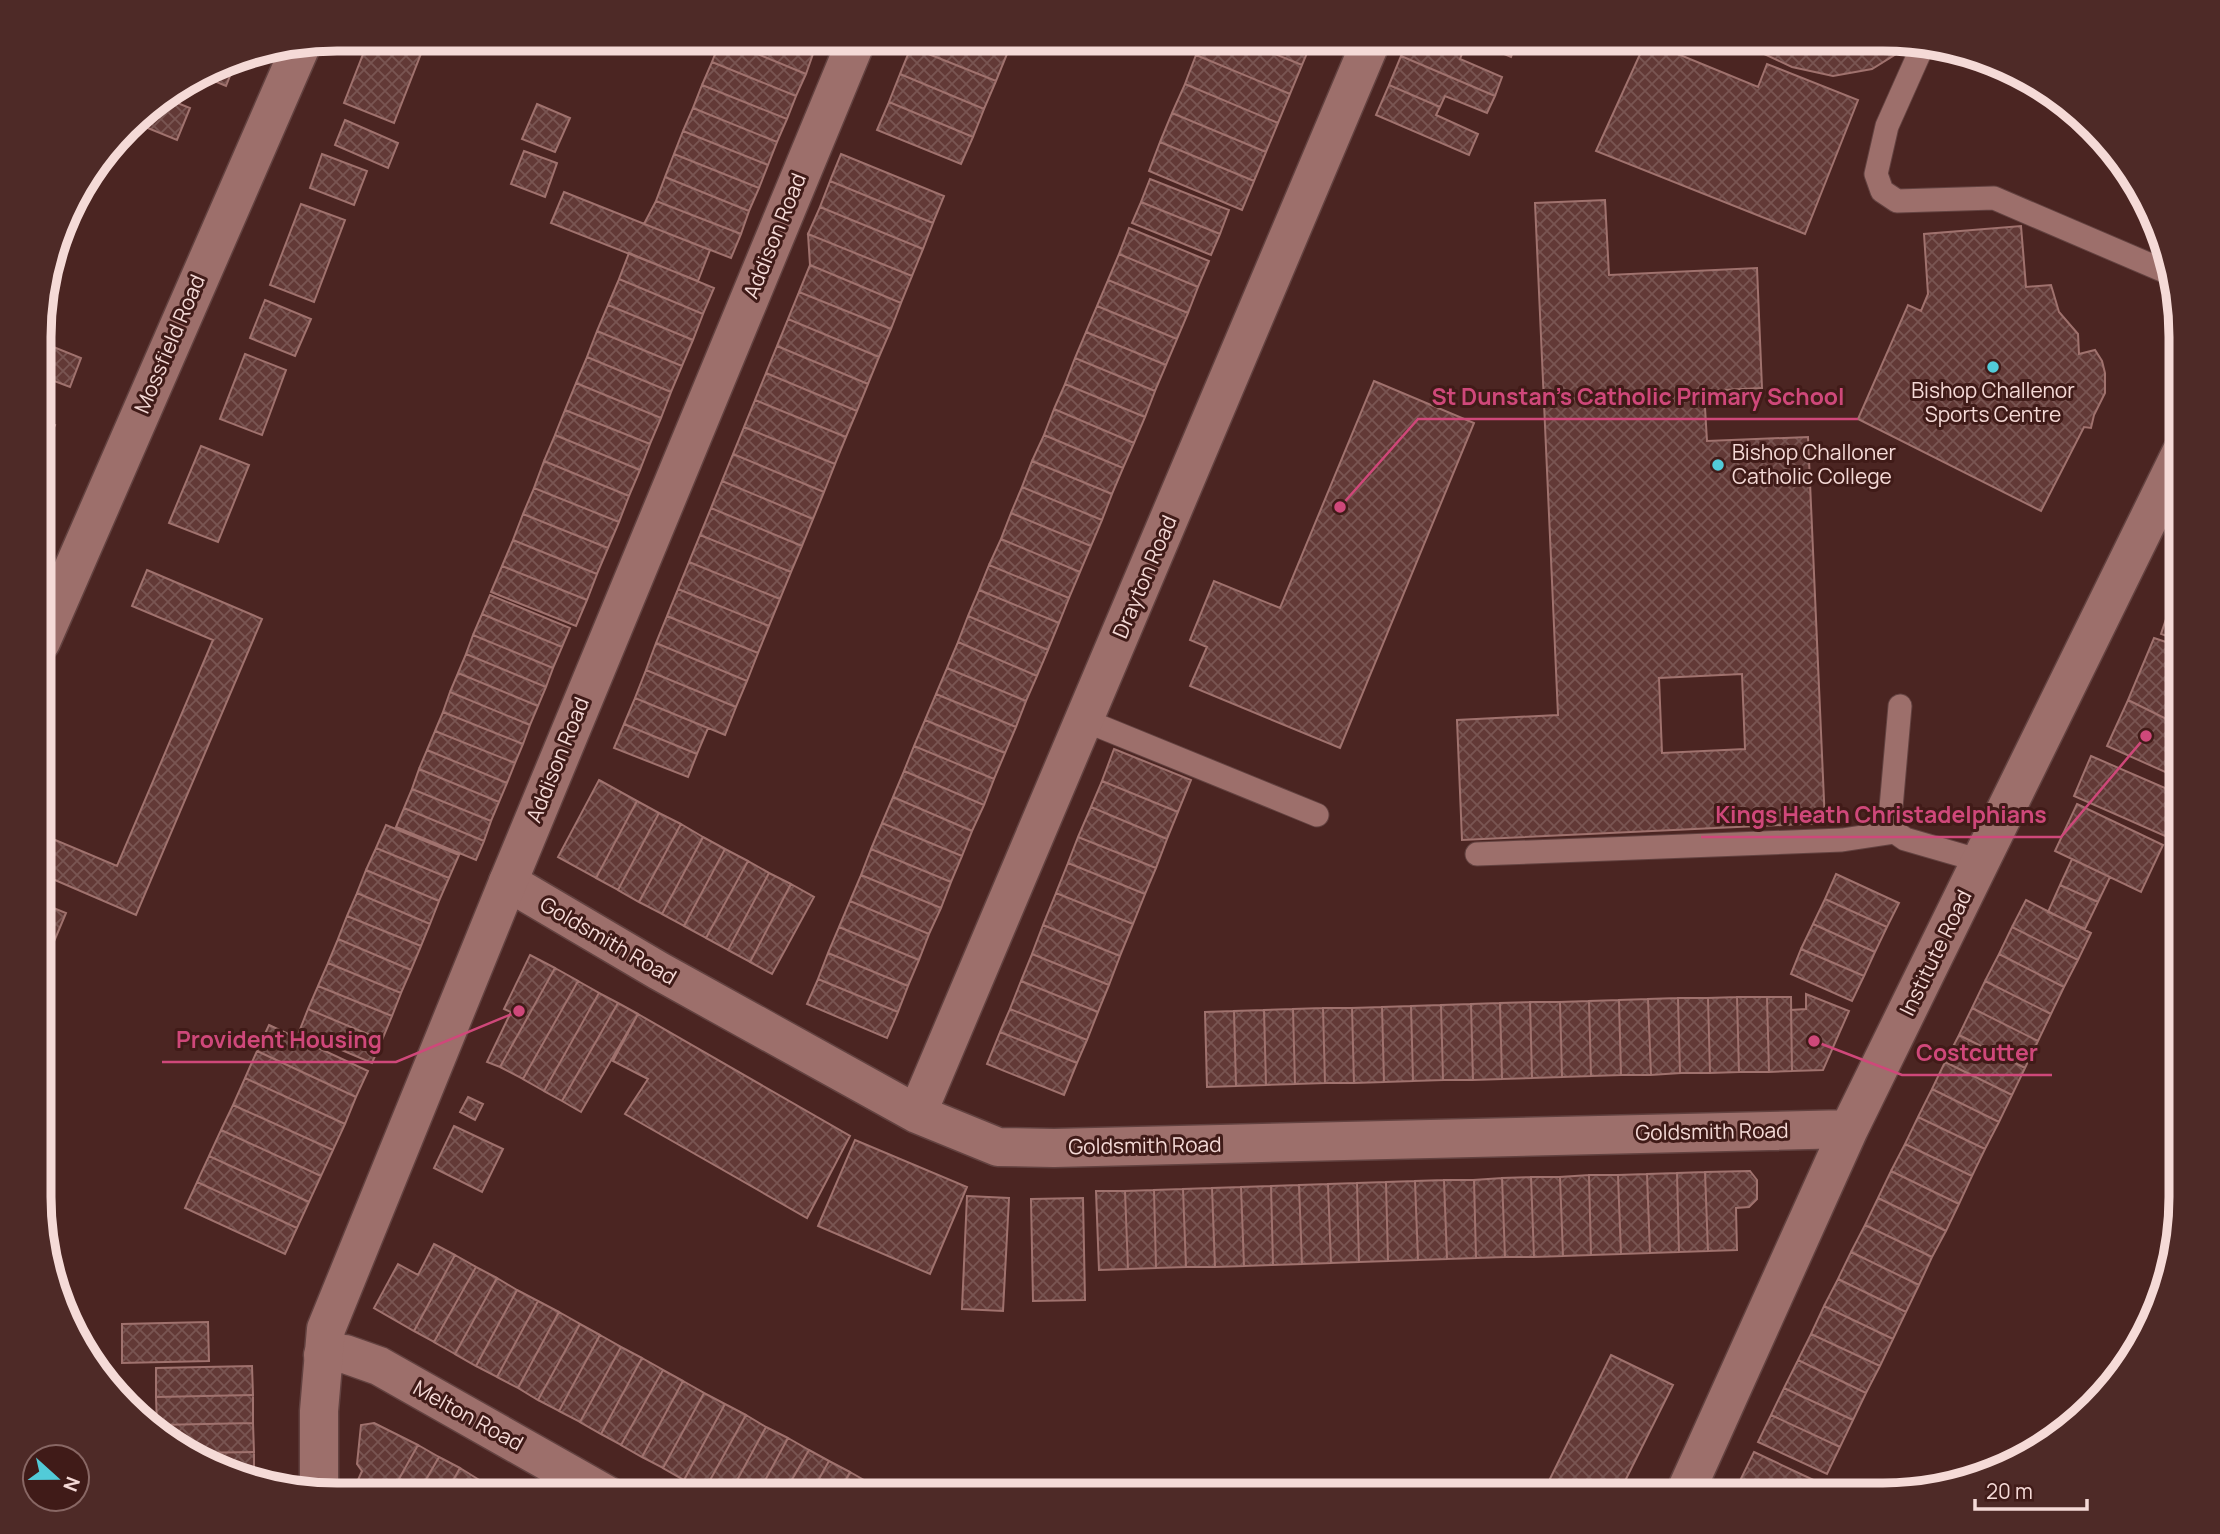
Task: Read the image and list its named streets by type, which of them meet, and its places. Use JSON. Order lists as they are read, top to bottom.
{
  "streets": {
    "street": [
      "Addison Road",
      "Mossfield Road",
      "Drayton Road",
      "Goldsmith Road",
      "Institute Road",
      "Melton Road"
    ]
  },
  "crossings": [
    ["Addison Road", "Goldsmith Road"],
    ["Addison Road", "Melton Road"],
    ["Drayton Road", "Goldsmith Road"],
    ["Goldsmith Road", "Institute Road"]
  ],
  "places": [
    "Bishop Challenor Sports Centre",
    "Bishop Challoner Catholic College",
    "St Dunstan's Catholic Primary School",
    "Kings Heath Christadelphians",
    "Provident Housing",
    "Costcutter"
  ],
  "scale_bar": "20 m",
  "north": "right"
}
